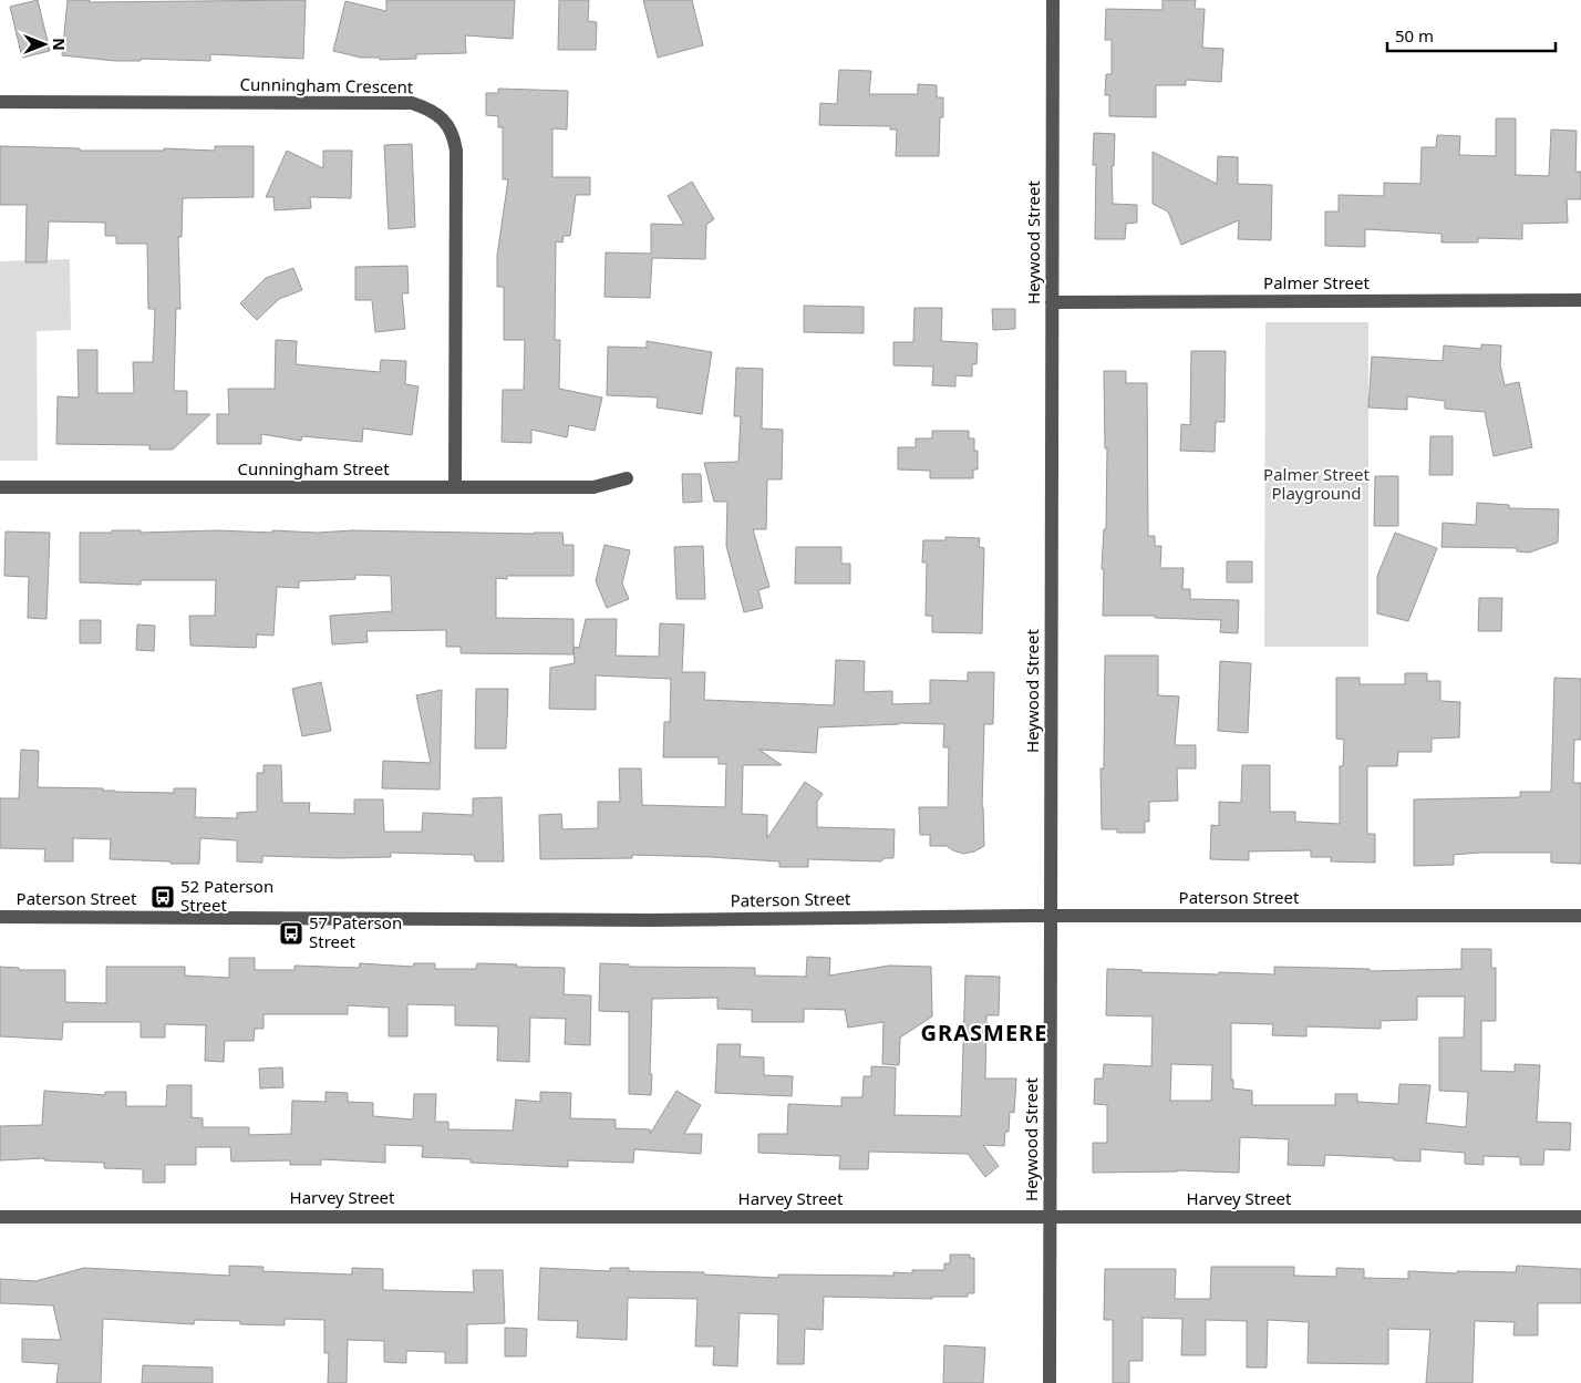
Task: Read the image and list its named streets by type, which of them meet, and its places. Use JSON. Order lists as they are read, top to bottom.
{
  "streets": {
    "street": [
      "Cunningham Crescent",
      "Heywood Street",
      "Palmer Street",
      "Cunningham Street",
      "Paterson Street",
      "Harvey Street"
    ]
  },
  "crossings": [
    ["Cunningham Crescent", "Cunningham Street"],
    ["Heywood Street", "Palmer Street"],
    ["Heywood Street", "Paterson Street"],
    ["Heywood Street", "Harvey Street"]
  ],
  "districts": ["GRASMERE"],
  "parks": ["Palmer Street Playground"],
  "places": {
    "bus stop": ["52 Paterson Street", "57 Paterson Street"]
  },
  "scale_bar": "50 m",
  "north": "right"
}
